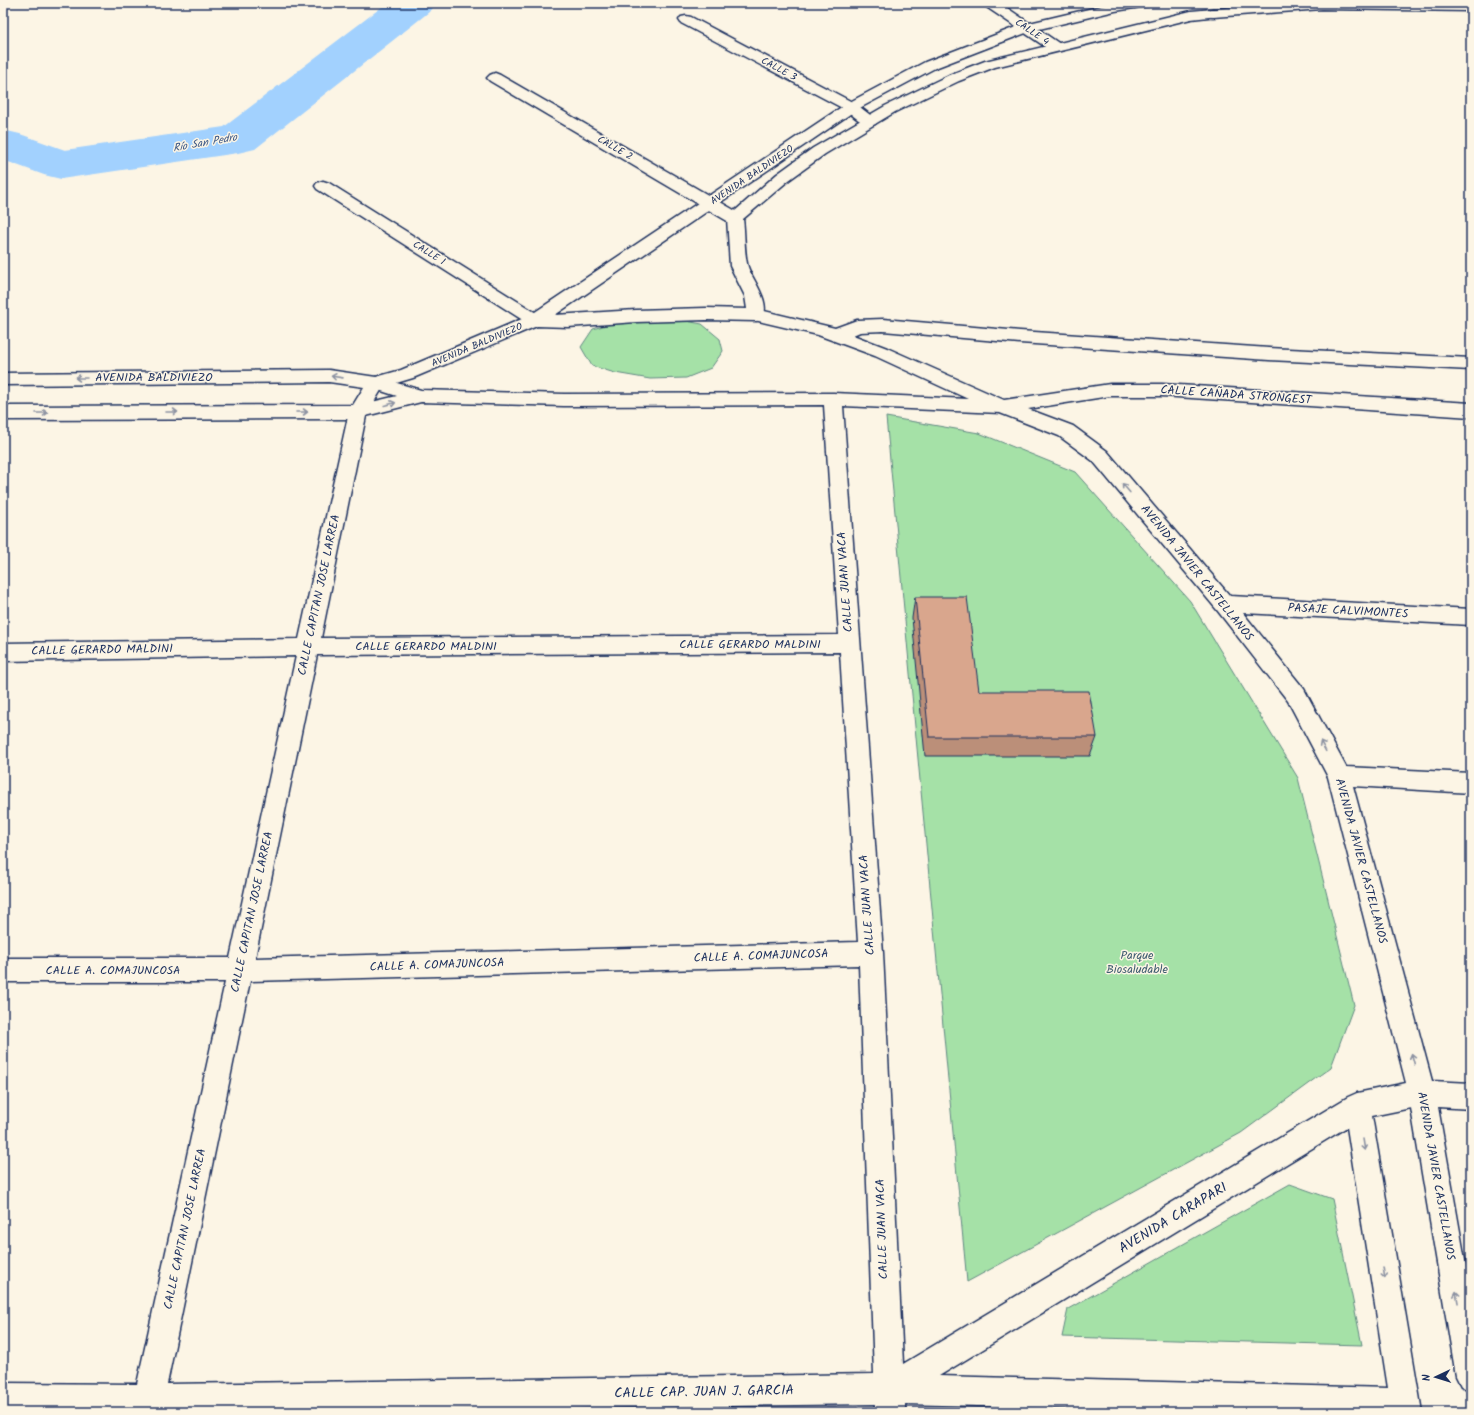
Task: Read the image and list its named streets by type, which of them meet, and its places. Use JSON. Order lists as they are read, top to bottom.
{
  "streets": {
    "street": [
      "CALLE 4",
      "CALLE 3",
      "CALLE 2",
      "AVENIDA BALDIVIEZO",
      "CALLE 1",
      "CALLE CAÑADA STRONGEST",
      "AVENIDA JAVIER CASTELLANOS",
      "CALLE JUAN VACA",
      "CALLE CAPITAN JOSE LARREA",
      "PASAJE CALVIMONTES",
      "CALLE GERARDO MALDINI",
      "CALLE A. COMAJUNCOSA",
      "AVENIDA CARAPARI",
      "CALLE CAP. JUAN J. GARCIA"
    ]
  },
  "crossings": [
    ["CALLE 4", "AVENIDA BALDIVIEZO"],
    ["CALLE 3", "AVENIDA BALDIVIEZO"],
    ["CALLE 2", "AVENIDA BALDIVIEZO"],
    ["AVENIDA BALDIVIEZO", "CALLE 1"],
    ["CALLE CAÑADA STRONGEST", "AVENIDA JAVIER CASTELLANOS"],
    ["AVENIDA JAVIER CASTELLANOS", "PASAJE CALVIMONTES"],
    ["AVENIDA JAVIER CASTELLANOS", "AVENIDA CARAPARI"],
    ["CALLE JUAN VACA", "CALLE GERARDO MALDINI"],
    ["CALLE JUAN VACA", "CALLE A. COMAJUNCOSA"],
    ["CALLE JUAN VACA", "AVENIDA CARAPARI"],
    ["CALLE JUAN VACA", "CALLE CAP. JUAN J. GARCIA"],
    ["CALLE CAPITAN JOSE LARREA", "CALLE GERARDO MALDINI"],
    ["CALLE CAPITAN JOSE LARREA", "CALLE A. COMAJUNCOSA"],
    ["CALLE CAPITAN JOSE LARREA", "CALLE CAP. JUAN J. GARCIA"],
    ["AVENIDA CARAPARI", "CALLE CAP. JUAN J. GARCIA"]
  ],
  "one_way": ["AVENIDA JAVIER CASTELLANOS"],
  "water": ["Río San Pedro"],
  "parks": ["Parque Biosaludable"],
  "north": "left"
}
